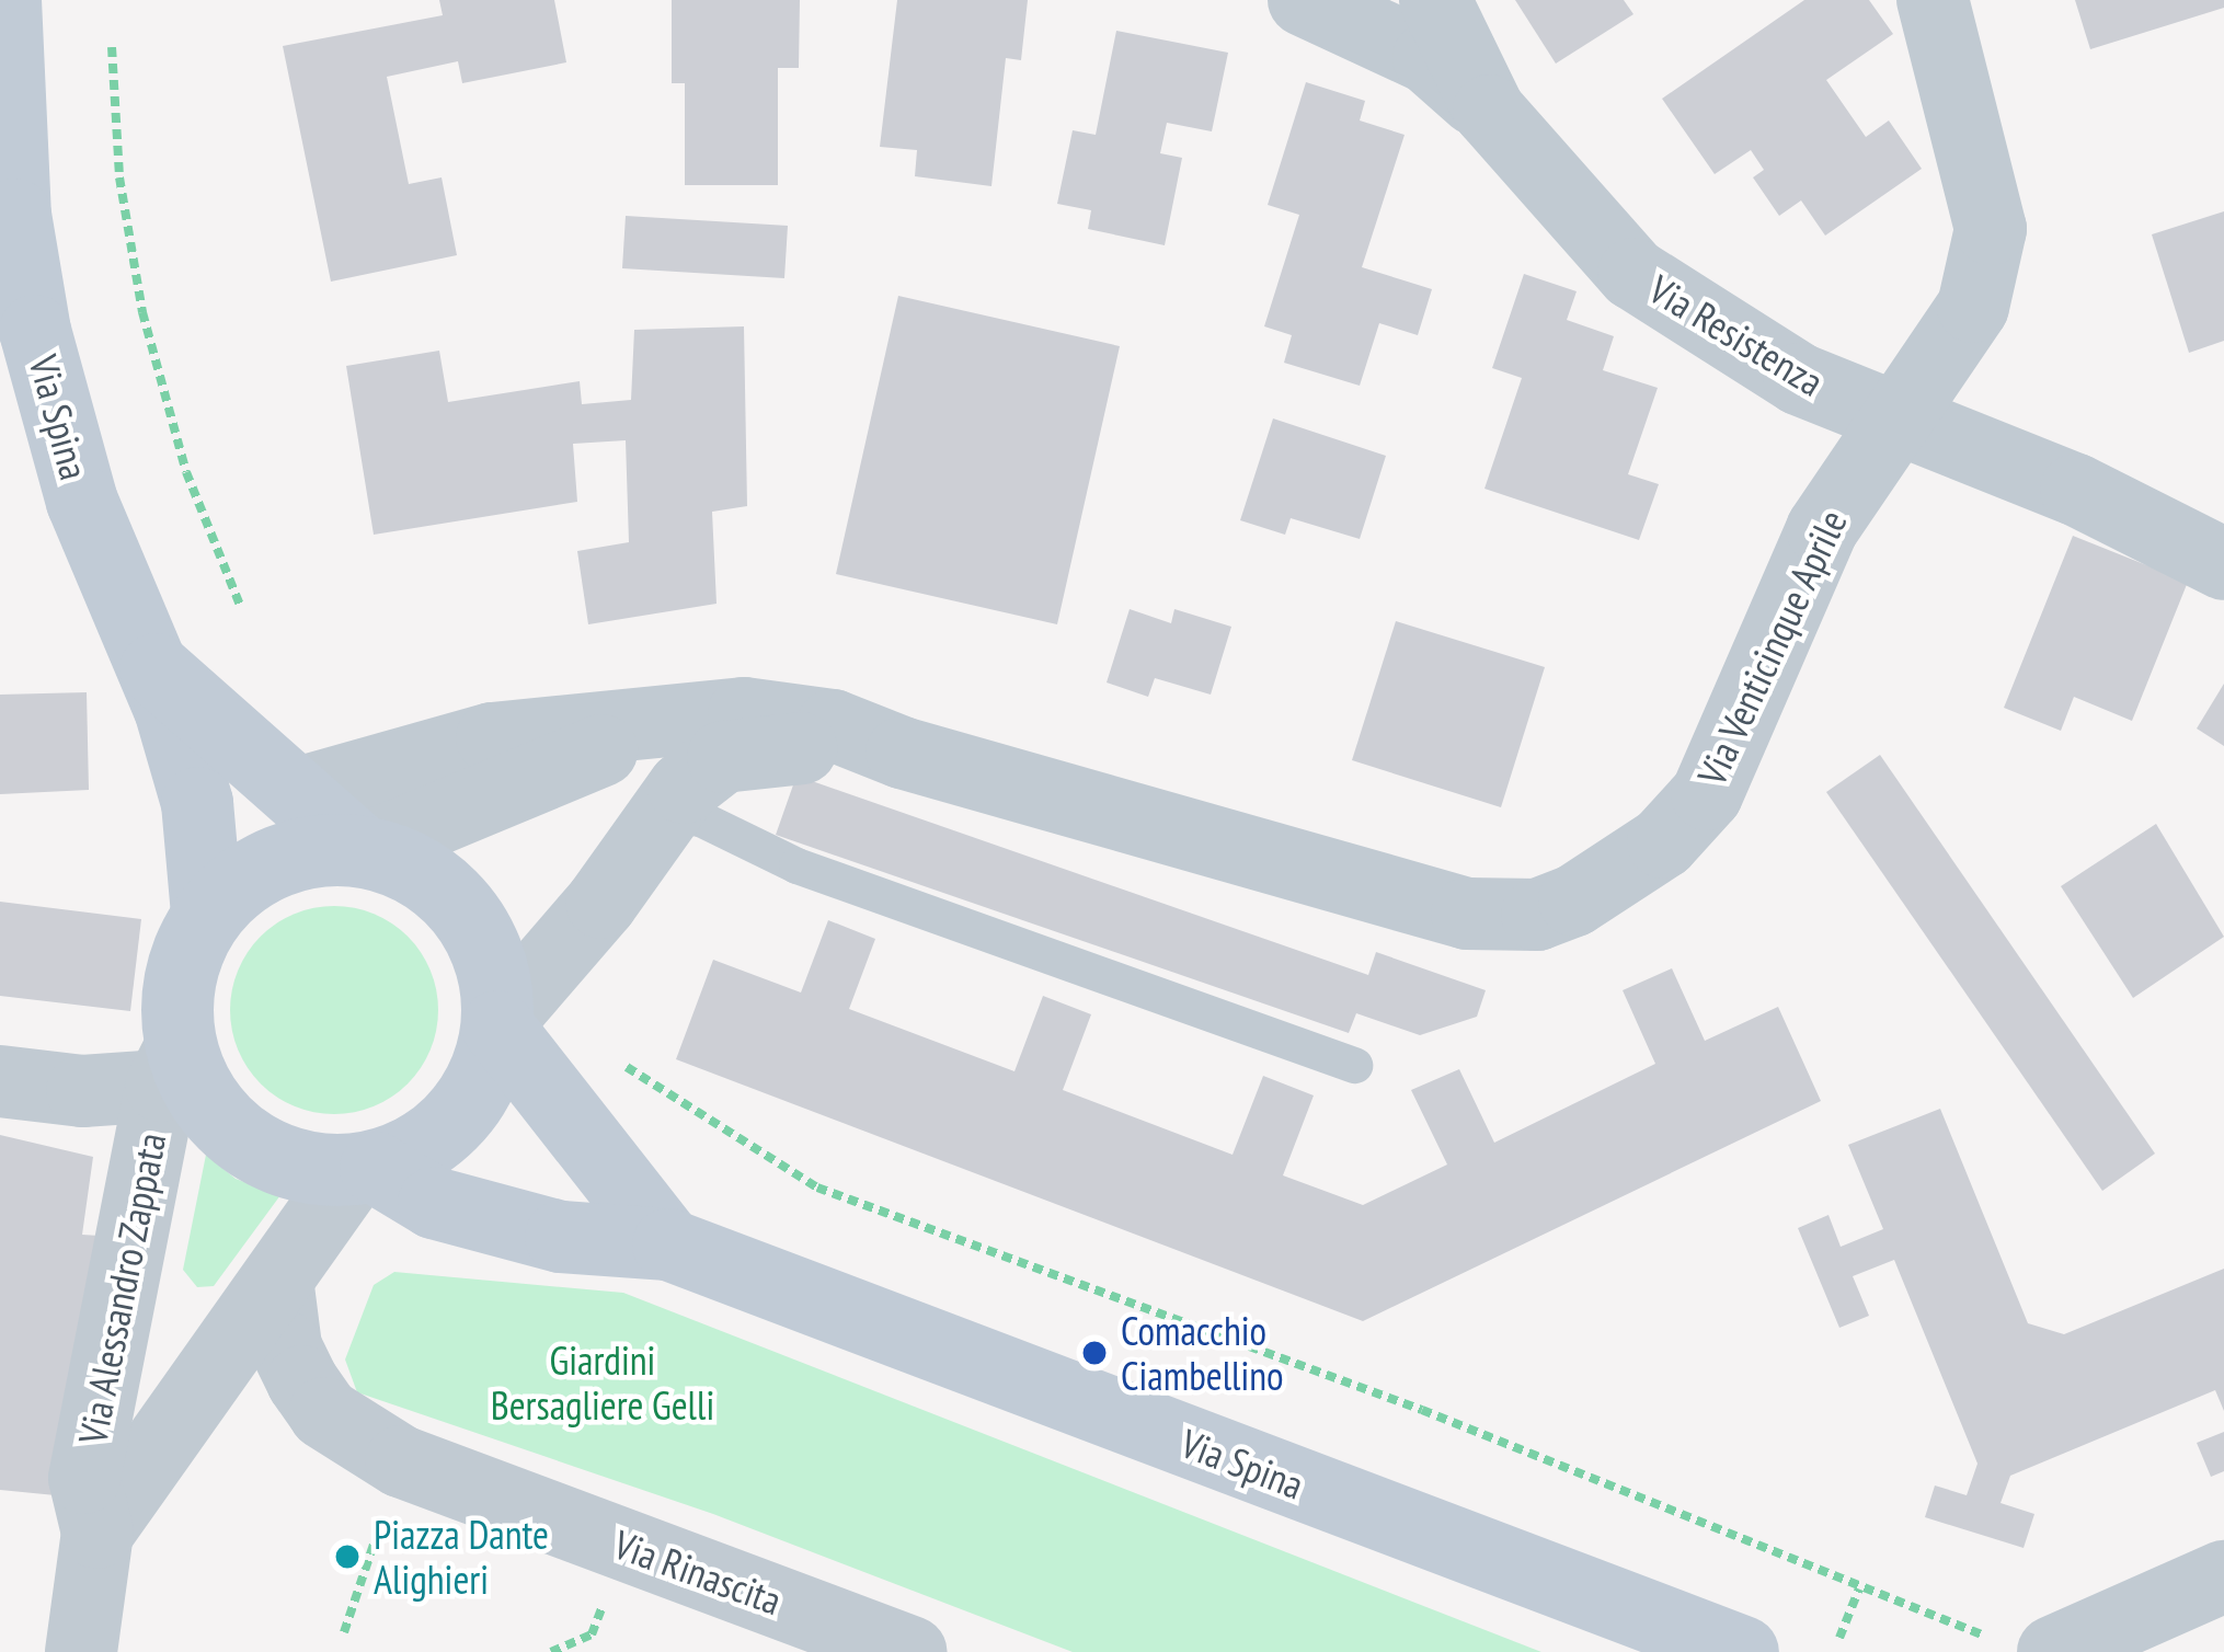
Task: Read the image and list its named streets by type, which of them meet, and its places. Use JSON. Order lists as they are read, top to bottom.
{
  "streets": {
    "street": [
      "Via Resistenza",
      "Via Spina",
      "Via Venticinque Aprile",
      "Via Alessandro Zappata",
      "Via Rinascita"
    ]
  },
  "crossings": [
    ["Via Resistenza", "Via Venticinque Aprile"],
    ["Via Spina", "Via Venticinque Aprile"],
    ["Via Spina", "Via Alessandro Zappata"],
    ["Via Venticinque Aprile", "Via Alessandro Zappata"],
    ["Via Alessandro Zappata", "Via Rinascita"]
  ],
  "parks": ["Giardini Bersagliere Gelli"],
  "places": ["Comacchio Ciambellino", "Piazza Dante Alighieri"]
}
